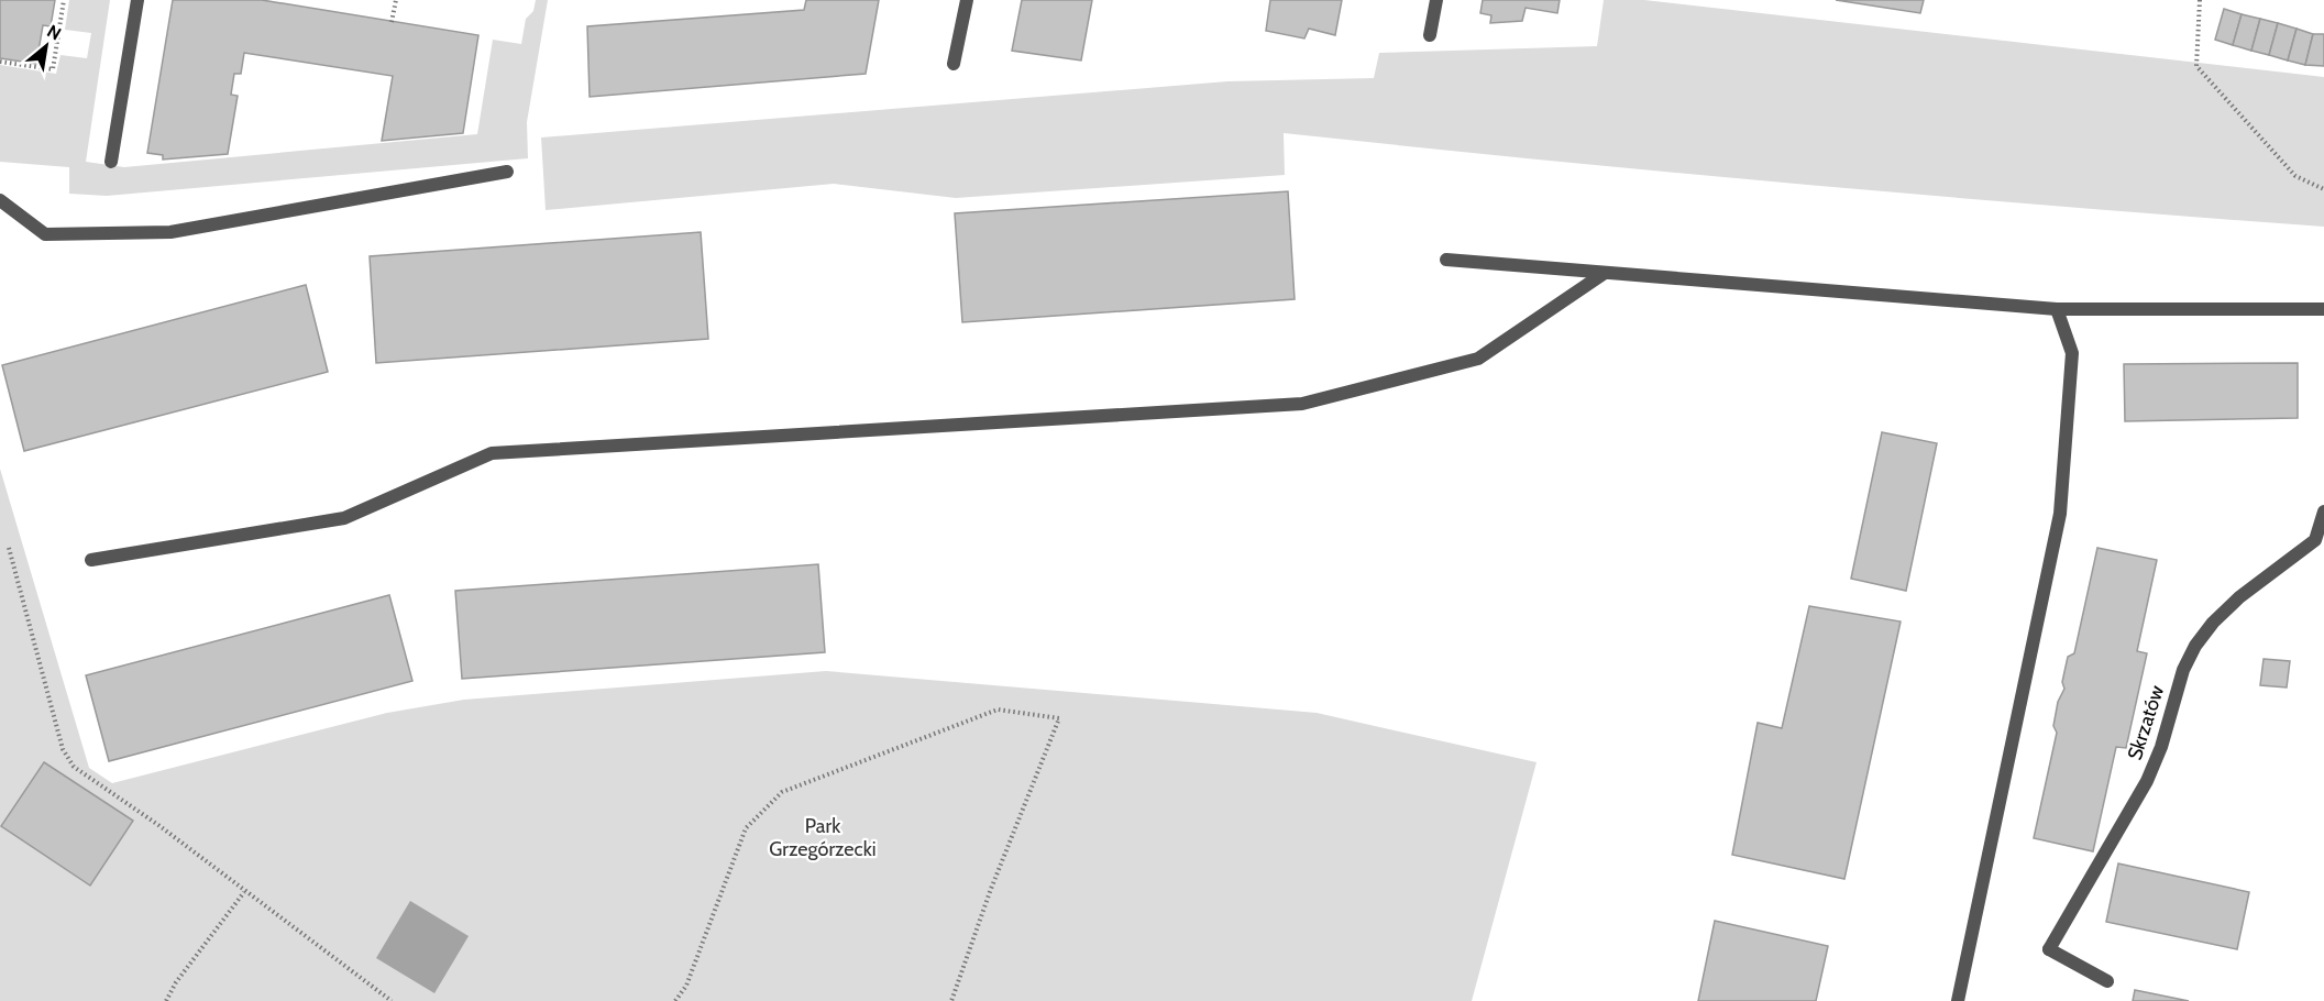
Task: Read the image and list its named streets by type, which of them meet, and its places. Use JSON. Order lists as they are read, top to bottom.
{
  "streets": {
    "street": ["Skrzatów"]
  },
  "parks": ["Park Grzegórzecki"],
  "north": "top right"
}
